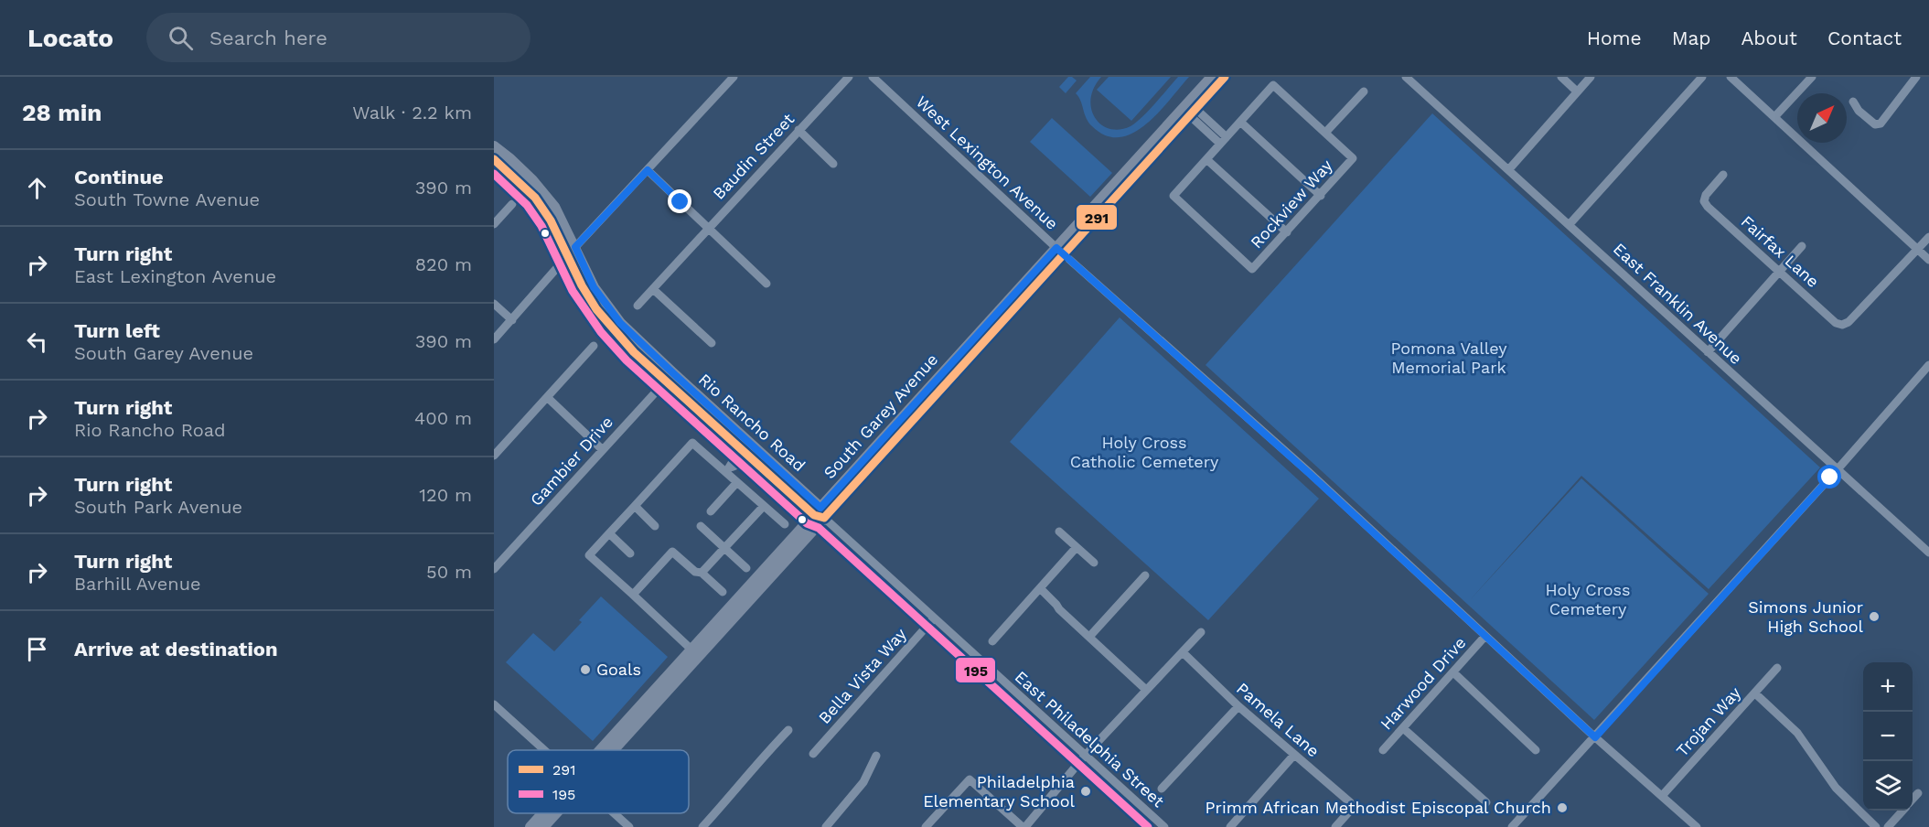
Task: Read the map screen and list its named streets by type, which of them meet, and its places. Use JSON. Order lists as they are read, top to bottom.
{
  "streets": {
    "main road": ["South Garey Avenue", "Rio Rancho Road"],
    "street": [
      "Baudin Street",
      "West Lexington Avenue",
      "Rockview Way",
      "Fairfax Lane",
      "East Franklin Avenue",
      "Gambier Drive",
      "Bella Vista Way",
      "Harwood Drive",
      "Pamela Lane",
      "Trojan Way",
      "East Philadelphia Street"
    ]
  },
  "crossings": [
    ["West Lexington Avenue", "South Garey Avenue"],
    ["West Lexington Avenue", "Harwood Drive"],
    ["West Lexington Avenue", "Trojan Way"],
    ["South Garey Avenue", "Rio Rancho Road"],
    ["South Garey Avenue", "East Philadelphia Street"],
    ["Rio Rancho Road", "Gambier Drive"],
    ["Rio Rancho Road", "East Philadelphia Street"],
    ["Bella Vista Way", "East Philadelphia Street"]
  ],
  "parks": ["Pomona Valley Memorial Park", "Holy Cross Catholic Cemetery", "Holy Cross Cemetery"],
  "places": [
    "Simons Junior High School",
    "Goals",
    "Philadelphia Elementary School",
    "Primm African Methodist Episcopal Church"
  ],
  "lines": ["transit line 291", "transit line 195"],
  "legend": ["291", "195"],
  "north": "top right",
  "page": {
    "header": "Locato",
    "search": "Search here",
    "nav": [
      "Home",
      "Map",
      "About",
      "Contact"
    ],
    "heading": ["28 min", "Walk · 2.2 km"],
    "list": [
      ["Continue", "South Towne Avenue", "390 m"],
      ["Turn right", "East Lexington Avenue", "820 m"],
      ["Turn left", "South Garey Avenue", "390 m"],
      ["Turn right", "Rio Rancho Road", "400 m"],
      ["Turn right", "South Park Avenue", "120 m"],
      ["Turn right", "Barhill Avenue", "50 m"],
      "Arrive at destination"
    ],
    "map_buttons": ["+", "−"]
  }
}
